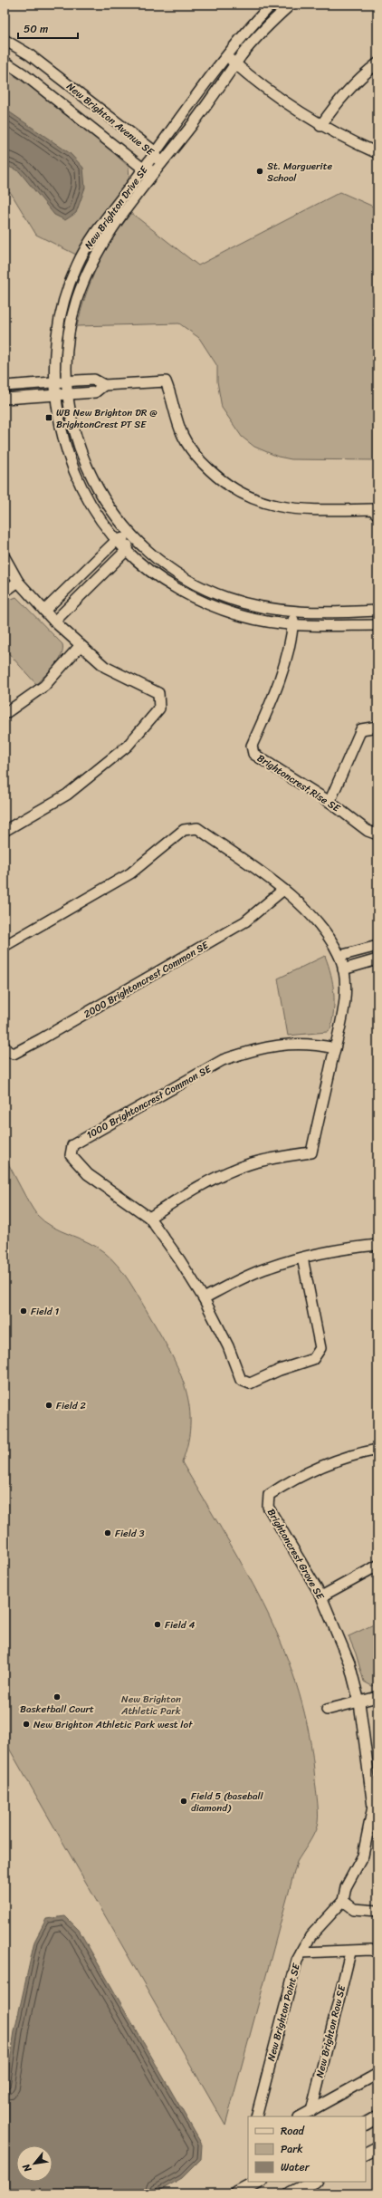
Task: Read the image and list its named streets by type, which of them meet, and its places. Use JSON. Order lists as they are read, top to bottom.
{
  "streets": {
    "street": [
      "New Brighton Avenue SE",
      "New Brighton Drive SE",
      "Brightoncrest Rise SE",
      "2000 Brightoncrest Common SE",
      "1000 Brightoncrest Common SE",
      "Brightoncrest Grove SE",
      "New Brighton Point SE",
      "New Brighton Row SE"
    ]
  },
  "crossings": [
    ["New Brighton Avenue SE", "New Brighton Drive SE"],
    ["New Brighton Drive SE", "Brightoncrest Rise SE"],
    ["Brightoncrest Grove SE", "New Brighton Point SE"]
  ],
  "parks": ["New Brighton Athletic Park"],
  "places": {
    "other": [
      "St. Marguerite School",
      "Field 1",
      "Field 2",
      "Field 3",
      "Field 4",
      "Basketball Court",
      "New Brighton Athletic Park west lot",
      "Field 5 (baseball diamond)"
    ],
    "transit": ["WB New Brighton DR @ BrightonCrest PT SE"]
  },
  "legend": ["Road", "Park", "Water"],
  "scale_bar": "50 m",
  "north": "bottom left"
}
